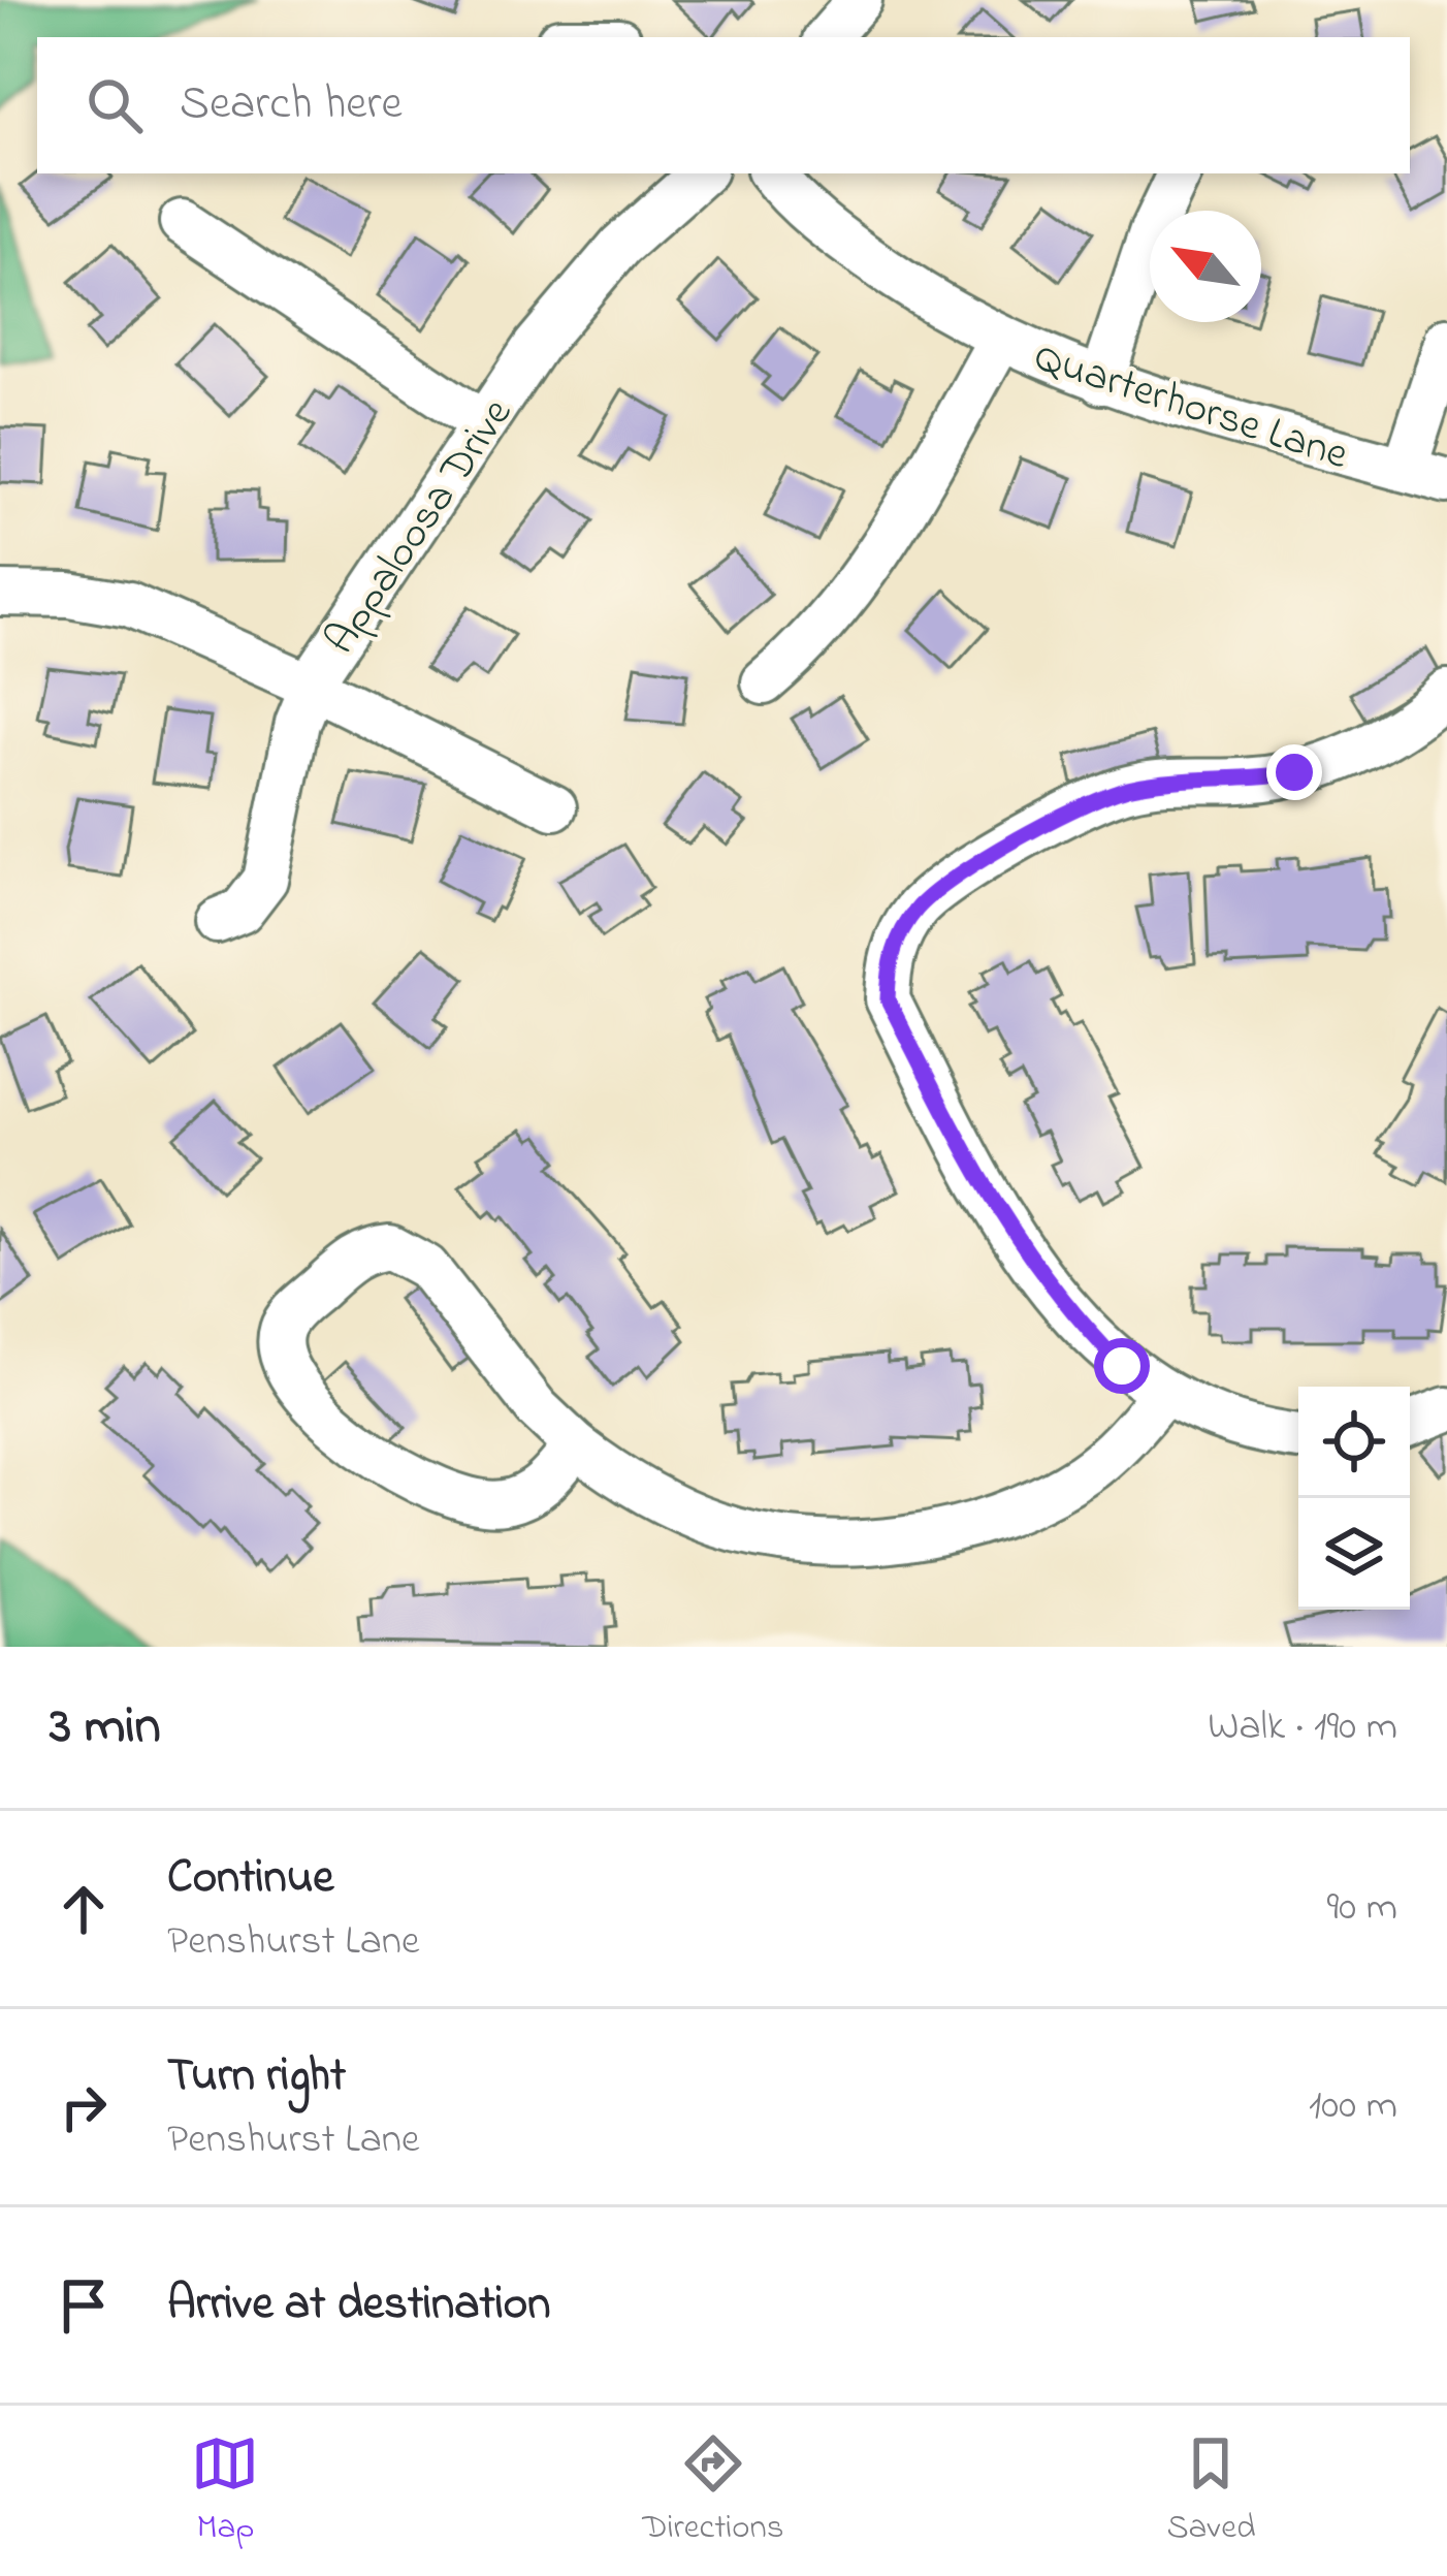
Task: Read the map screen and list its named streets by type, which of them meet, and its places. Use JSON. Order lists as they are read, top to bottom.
{
  "streets": {
    "street": ["Quarterhorse Lane", "Appaloosa Drive"]
  },
  "north": "top left",
  "page": {
    "search": "Search here",
    "heading": ["3 min", "Walk · 190 m"],
    "list": [
      ["Continue", "Penshurst Lane", "90 m"],
      ["Turn right", "Penshurst Lane", "100 m"],
      "Arrive at destination"
    ],
    "nav": ["Map", "Directions", "Saved"]
  }
}
